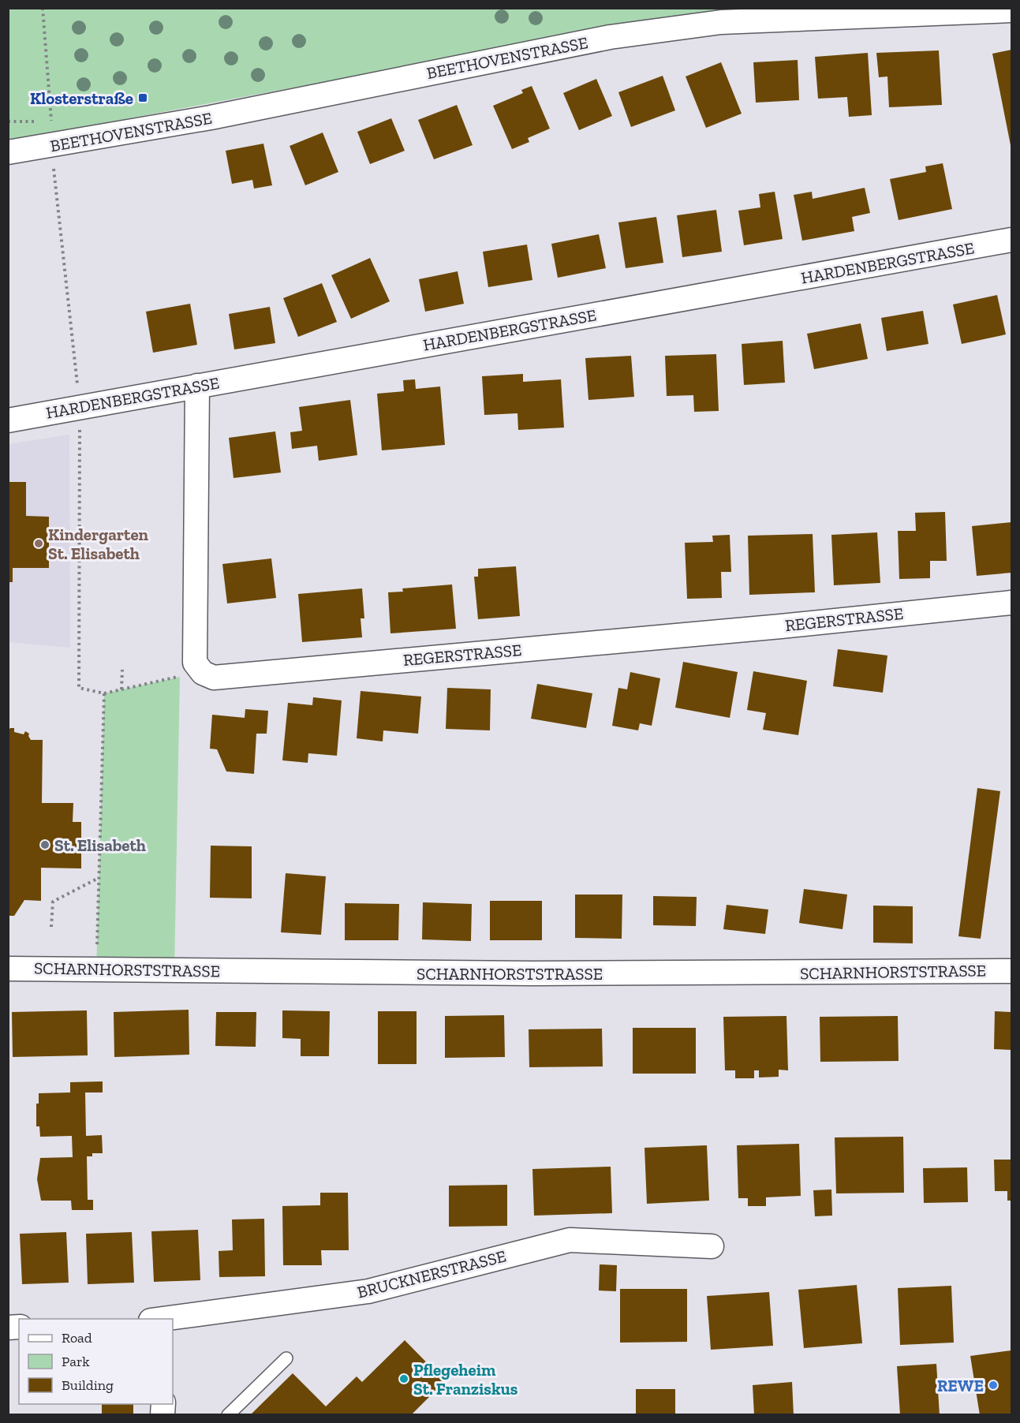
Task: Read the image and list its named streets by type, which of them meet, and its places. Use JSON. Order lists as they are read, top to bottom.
{
  "streets": {
    "street": [
      "BEETHOVENSTRASSE",
      "HARDENBERGSTRASSE",
      "REGERSTRASSE",
      "SCHARNHORSTSTRASSE",
      "BRUCKNERSTRASSE"
    ]
  },
  "places": {
    "transit": ["Klosterstraße"],
    "other": [
      "Kindergarten St. Elisabeth",
      "St. Elisabeth",
      "Pflegeheim St. Franziskus",
      "REWE"
    ]
  },
  "legend": ["Road", "Park", "Building"]
}
